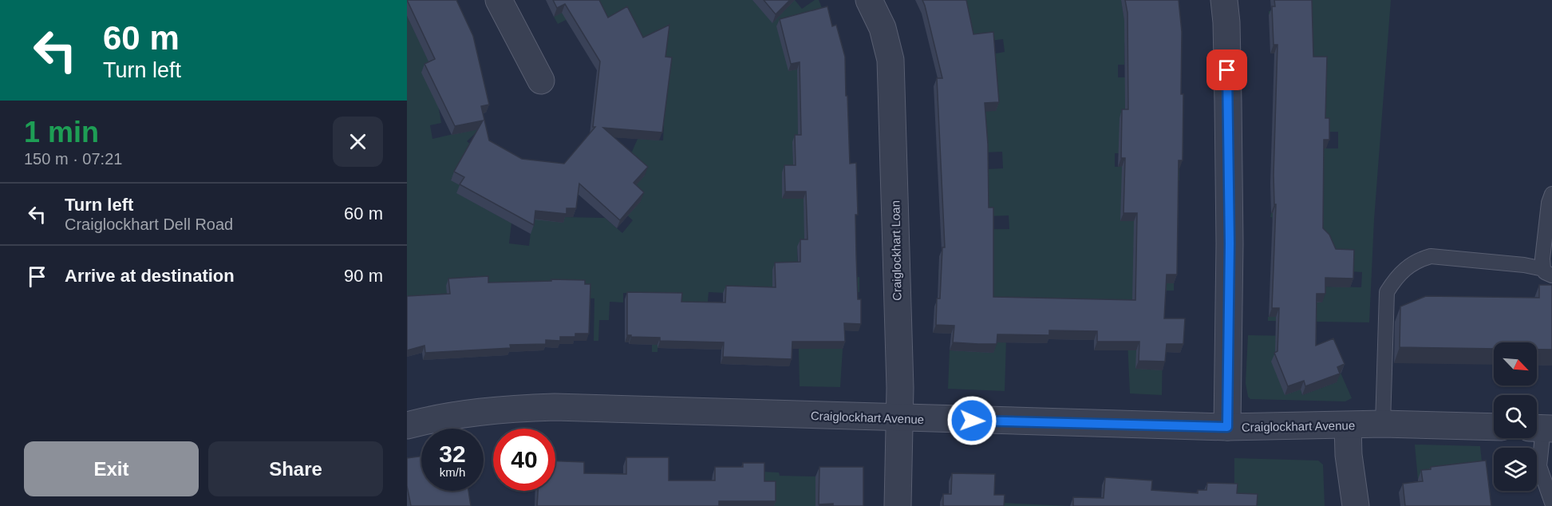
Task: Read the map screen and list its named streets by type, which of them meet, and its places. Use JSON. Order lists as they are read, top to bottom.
{
  "streets": {
    "street": ["Craiglockhart Loan", "Craiglockhart Avenue"]
  },
  "crossings": [
    ["Craiglockhart Loan", "Craiglockhart Avenue"]
  ],
  "north": "bottom right",
  "page": {
    "turn": ["60 m", "Turn left"],
    "heading": ["1 min", "150 m · 07:21"],
    "list": [
      {
        "name": "Turn left",
        "note": "Craiglockhart Dell Road",
        "value": "60 m"
      },
      {
        "name": "Arrive at destination",
        "value": "90 m"
      }
    ],
    "speed": "32 km/h",
    "limit": "40",
    "buttons": ["Exit", "Share"]
  }
}
